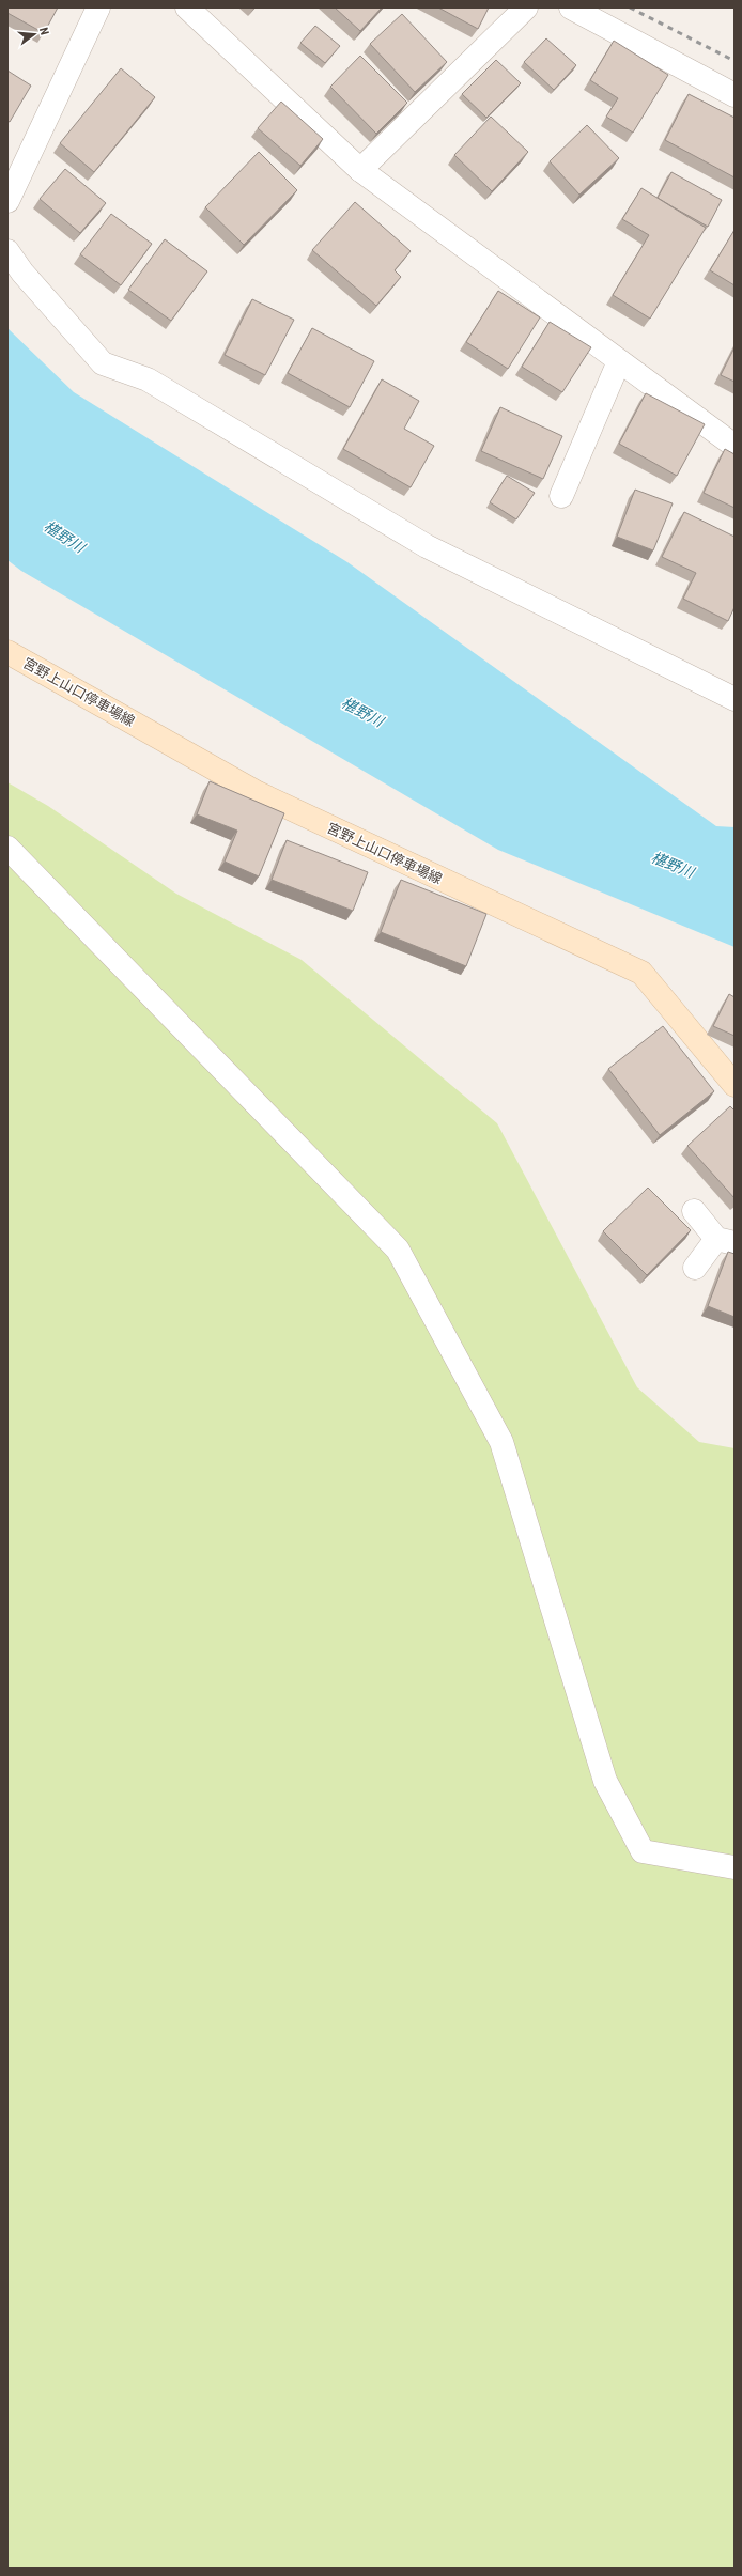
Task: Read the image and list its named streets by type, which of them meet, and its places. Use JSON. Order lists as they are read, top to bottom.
{
  "streets": {
    "main road": ["宮野上山口停車場線"]
  },
  "water": ["椹野川"],
  "north": "right"
}
